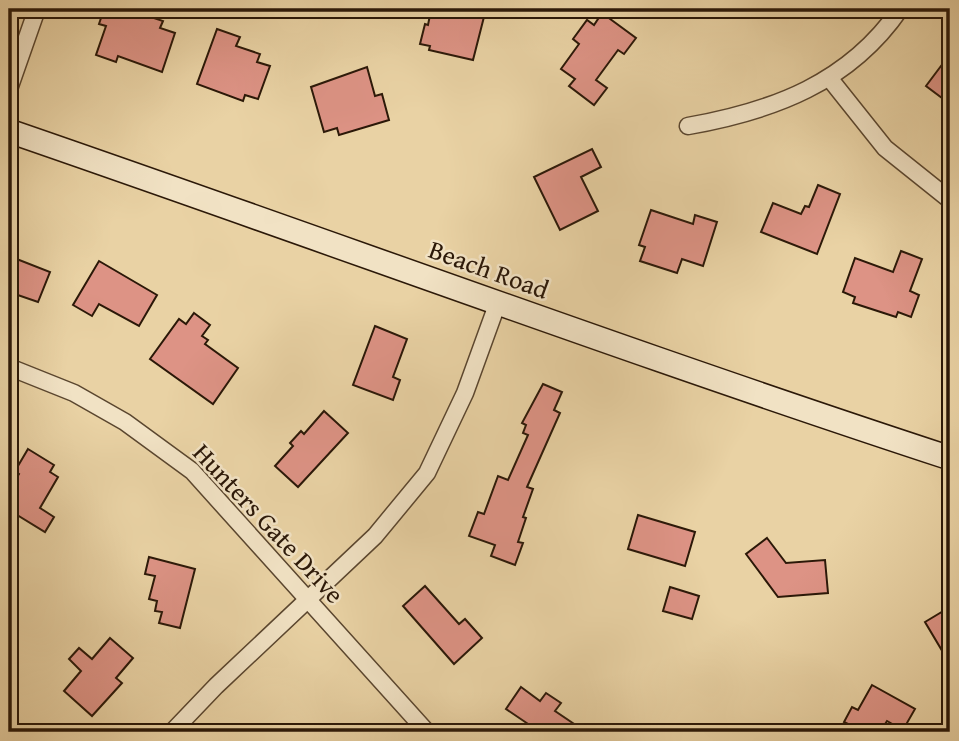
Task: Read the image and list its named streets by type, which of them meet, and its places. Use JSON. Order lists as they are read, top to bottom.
{
  "streets": {
    "street": ["Beach Road", "Hunters Gate Drive"]
  }
}
